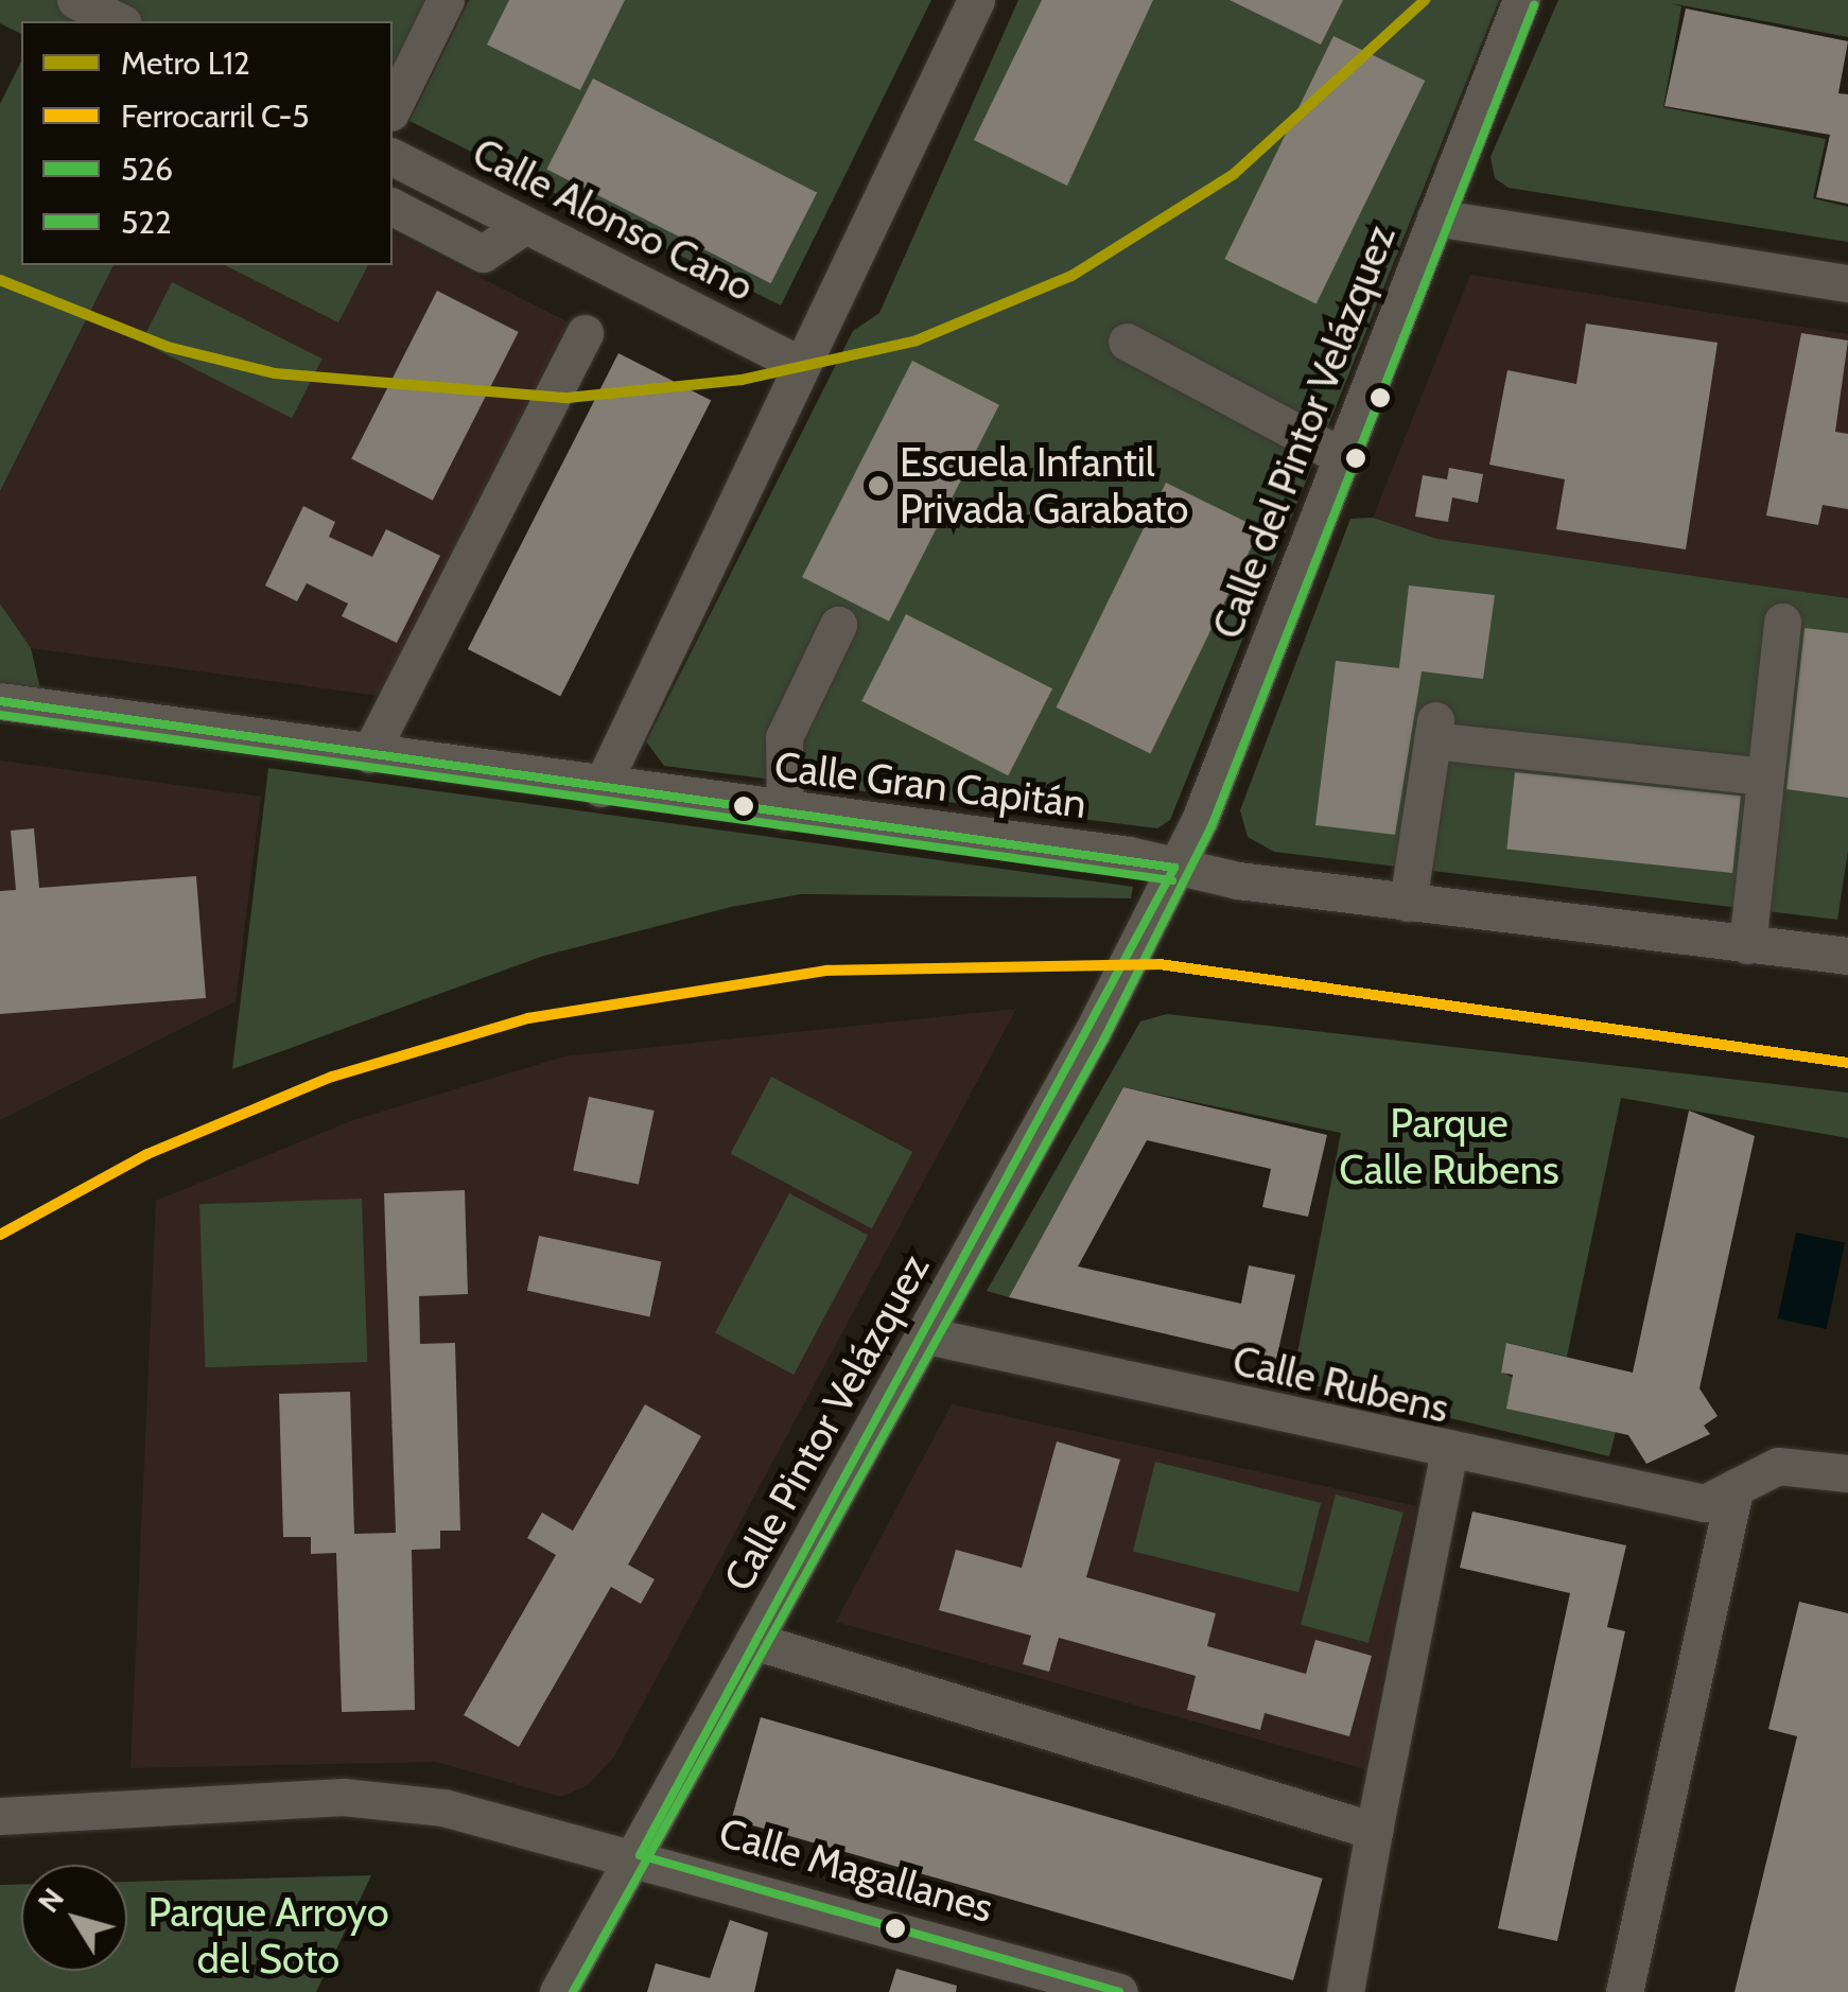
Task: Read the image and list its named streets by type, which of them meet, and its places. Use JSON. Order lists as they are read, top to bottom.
{
  "streets": {
    "street": [
      "Calle Alonso Cano",
      "Calle del Pintor Velázquez",
      "Calle Gran Capitán",
      "Calle Rubens",
      "Calle Pintor Velázquez",
      "Calle Magallanes"
    ]
  },
  "crossings": [
    ["Calle del Pintor Velázquez", "Calle Gran Capitán"],
    ["Calle del Pintor Velázquez", "Calle Pintor Velázquez"],
    ["Calle Gran Capitán", "Calle Pintor Velázquez"],
    ["Calle Rubens", "Calle Pintor Velázquez"],
    ["Calle Pintor Velázquez", "Calle Magallanes"]
  ],
  "parks": ["Parque Calle Rubens", "Parque Arroyo del Soto"],
  "places": ["Escuela Infantil Privada Garabato"],
  "lines": [
    "metro line L12",
    "transit line 522",
    "transit line 526",
    "rail line C-5"
  ],
  "legend": [
    "Metro L12",
    "Ferrocarril C-5",
    "526",
    "522"
  ],
  "north": "top left"
}
